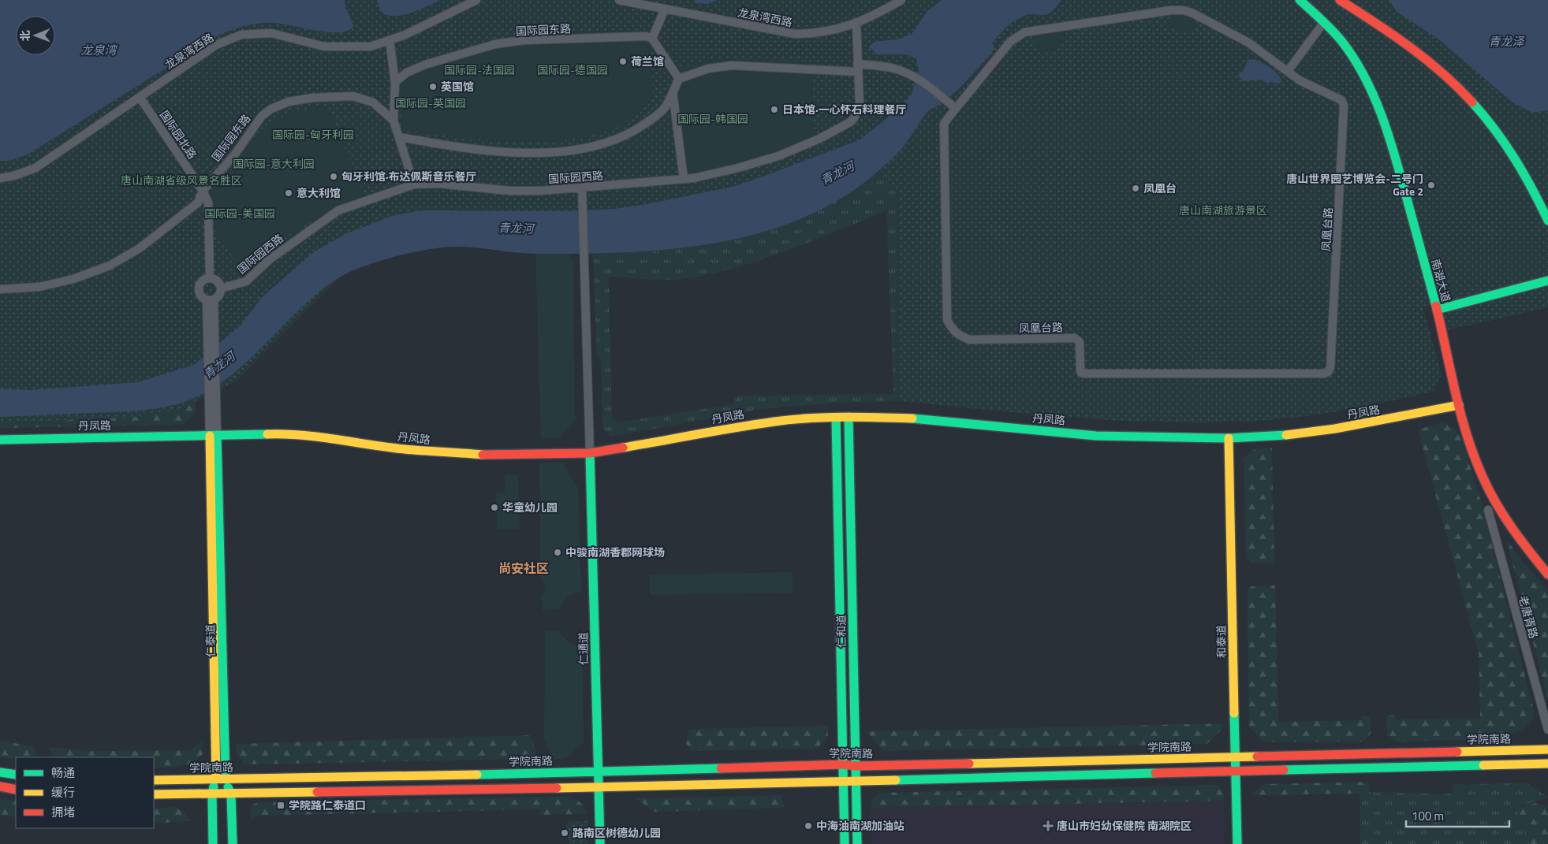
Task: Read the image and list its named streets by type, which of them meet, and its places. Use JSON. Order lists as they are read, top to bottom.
{
  "streets": {
    "main road": [
      "南湖大道",
      "丹凤路",
      "仁和道",
      "仁泰道",
      "和泰道",
      "仁通道",
      "学院南路"
    ],
    "street": [
      "龙泉湾西路",
      "国际园东路",
      "国际园北路",
      "国际园西路",
      "凤凰台路",
      "老唐胥路"
    ]
  },
  "crossings": [
    ["龙泉湾西路", "国际园北路"],
    ["龙泉湾西路", "国际园西路"],
    ["国际园东路", "国际园北路"],
    ["国际园东路", "国际园西路"],
    ["国际园北路", "国际园西路"],
    ["南湖大道", "丹凤路"],
    ["丹凤路", "仁和道"],
    ["丹凤路", "仁泰道"],
    ["丹凤路", "和泰道"],
    ["丹凤路", "仁通道"],
    ["仁和道", "学院南路"],
    ["仁泰道", "学院南路"],
    ["和泰道", "学院南路"],
    ["仁通道", "学院南路"]
  ],
  "districts": ["尚安社区"],
  "water": ["青龙泽", "龙泉湾", "青龙河"],
  "parks": [
    "国际园-法国园",
    "国际园-德国园",
    "国际园-英国园",
    "国际园-韩国园",
    "国际园-匈牙利园",
    "国际园-意大利园",
    "唐山南湖省级风景名胜区",
    "唐山南湖旅游景区",
    "国际园-美国园"
  ],
  "places": {
    "other": [
      "荷兰馆",
      "英国馆",
      "日本馆·一心怀石料理餐厅",
      "匈牙利馆·布达佩斯音乐餐厅",
      "唐山世界园艺博览会-二号门 Gate 2",
      "凤凰台",
      "意大利馆",
      "华童幼儿园",
      "中骏南湖香郡网球场",
      "中海油南湖加油站",
      "路南区树德幼儿园"
    ],
    "transit": ["学院路仁泰道口"],
    "health": ["唐山市妇幼保健院 南湖院区"]
  },
  "legend": ["畅通", "缓行", "拥堵"],
  "scale_bar": "100 m",
  "north": "left"
}
